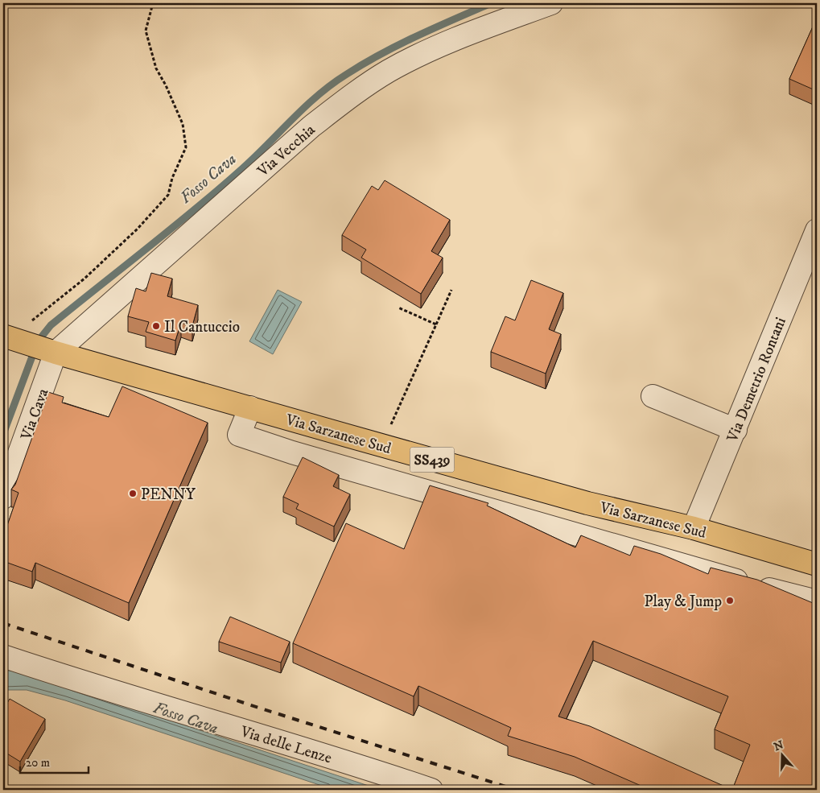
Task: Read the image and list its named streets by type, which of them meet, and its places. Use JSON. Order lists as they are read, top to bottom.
{
  "streets": {
    "main road": ["Via Sarzanese Sud", "SS439"],
    "street": [
      "Via Vecchia",
      "Via Demetrio Rontani",
      "Via Cava",
      "Via delle Lenze"
    ]
  },
  "crossings": [
    ["Via Vecchia", "Via Cava"],
    ["Via Vecchia", "Via Sarzanese Sud"],
    ["Via Vecchia", "SS439"],
    ["Via Demetrio Rontani", "Via Sarzanese Sud"],
    ["Via Cava", "Via Sarzanese Sud"],
    ["Via Cava", "SS439"],
    ["Via Sarzanese Sud", "SS439"]
  ],
  "water": ["Fosso Cava"],
  "places": ["Il Cantuccio", "PENNY", "Play & Jump"],
  "scale_bar": "20 m",
  "north": "top"
}
